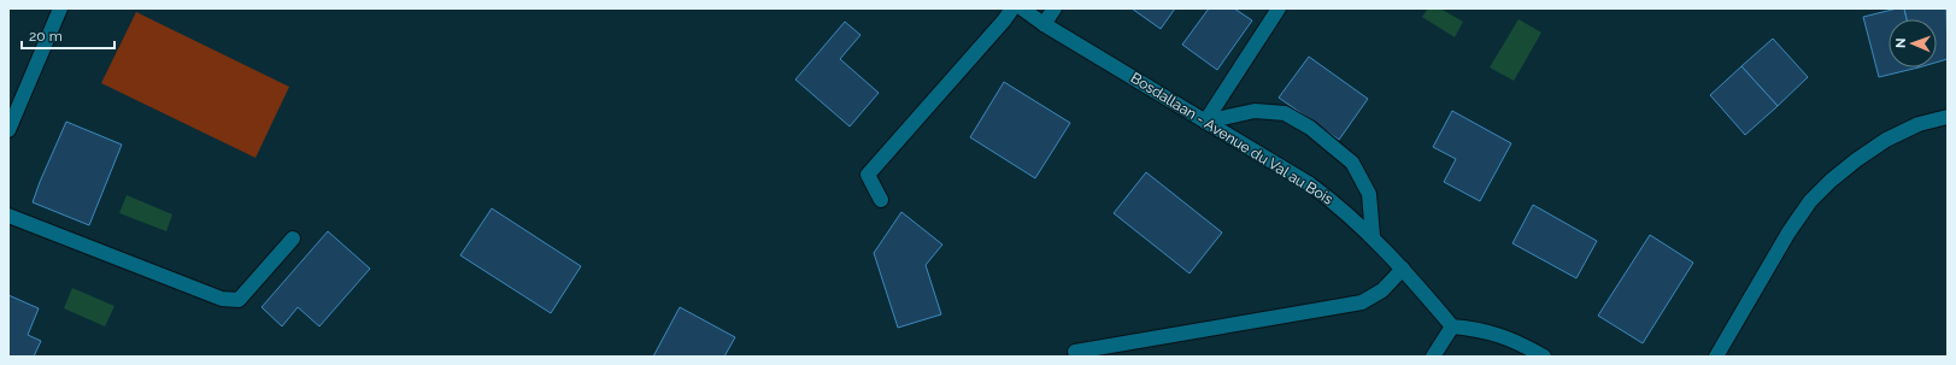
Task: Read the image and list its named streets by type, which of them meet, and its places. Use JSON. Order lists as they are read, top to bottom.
{
  "streets": {
    "street": ["Bosdallaan - Avenue du Val au Bois"]
  },
  "scale_bar": "20 m",
  "north": "left"
}
